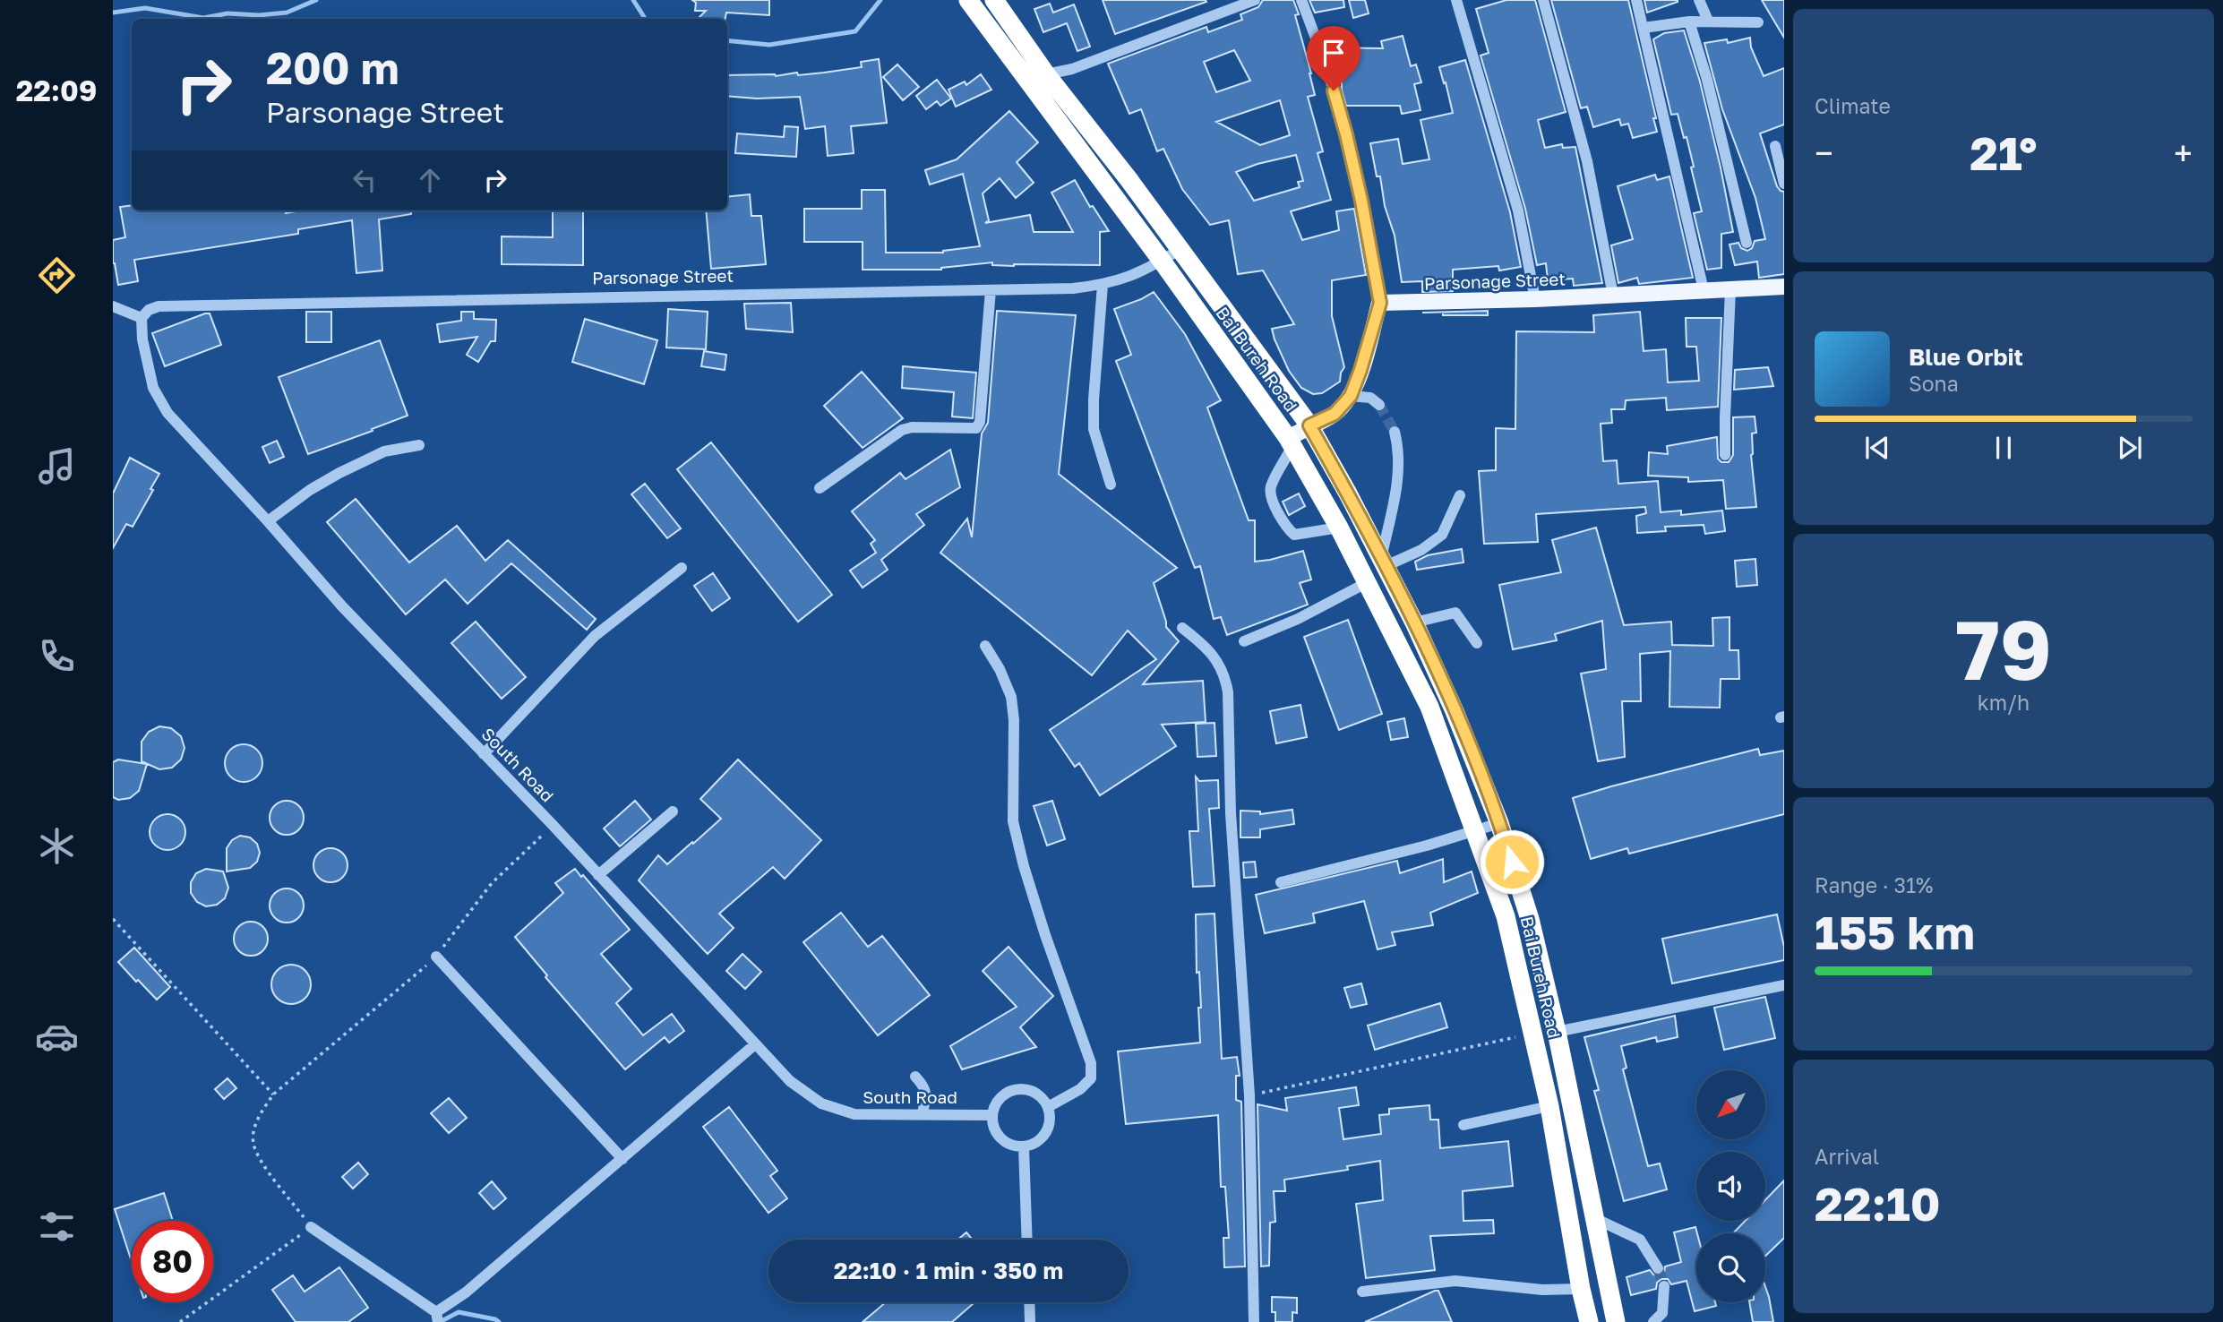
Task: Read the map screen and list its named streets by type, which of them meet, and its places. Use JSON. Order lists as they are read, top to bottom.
{
  "streets": {
    "highway": ["Bai Bureh Road"],
    "main road": ["Parsonage Street"],
    "street": ["South Road"]
  },
  "crossings": [
    ["Parsonage Street", "Bai Bureh Road"],
    ["Parsonage Street", "South Road"]
  ],
  "north": "bottom left",
  "page": {
    "tabs": "22:09",
    "tile": [
      "Climate",
      ["79", "km/h"],
      ["Range · 31%", "155 km"],
      ["Arrival", "22:10"]
    ],
    "turn": ["200 m", "Parsonage Street"],
    "heat": ["−", "21°", "+"],
    "song": ["Blue Orbit", "Sona"],
    "limit": "80",
    "trip": "22:10 · 1 min · 350 m"
  }
}
